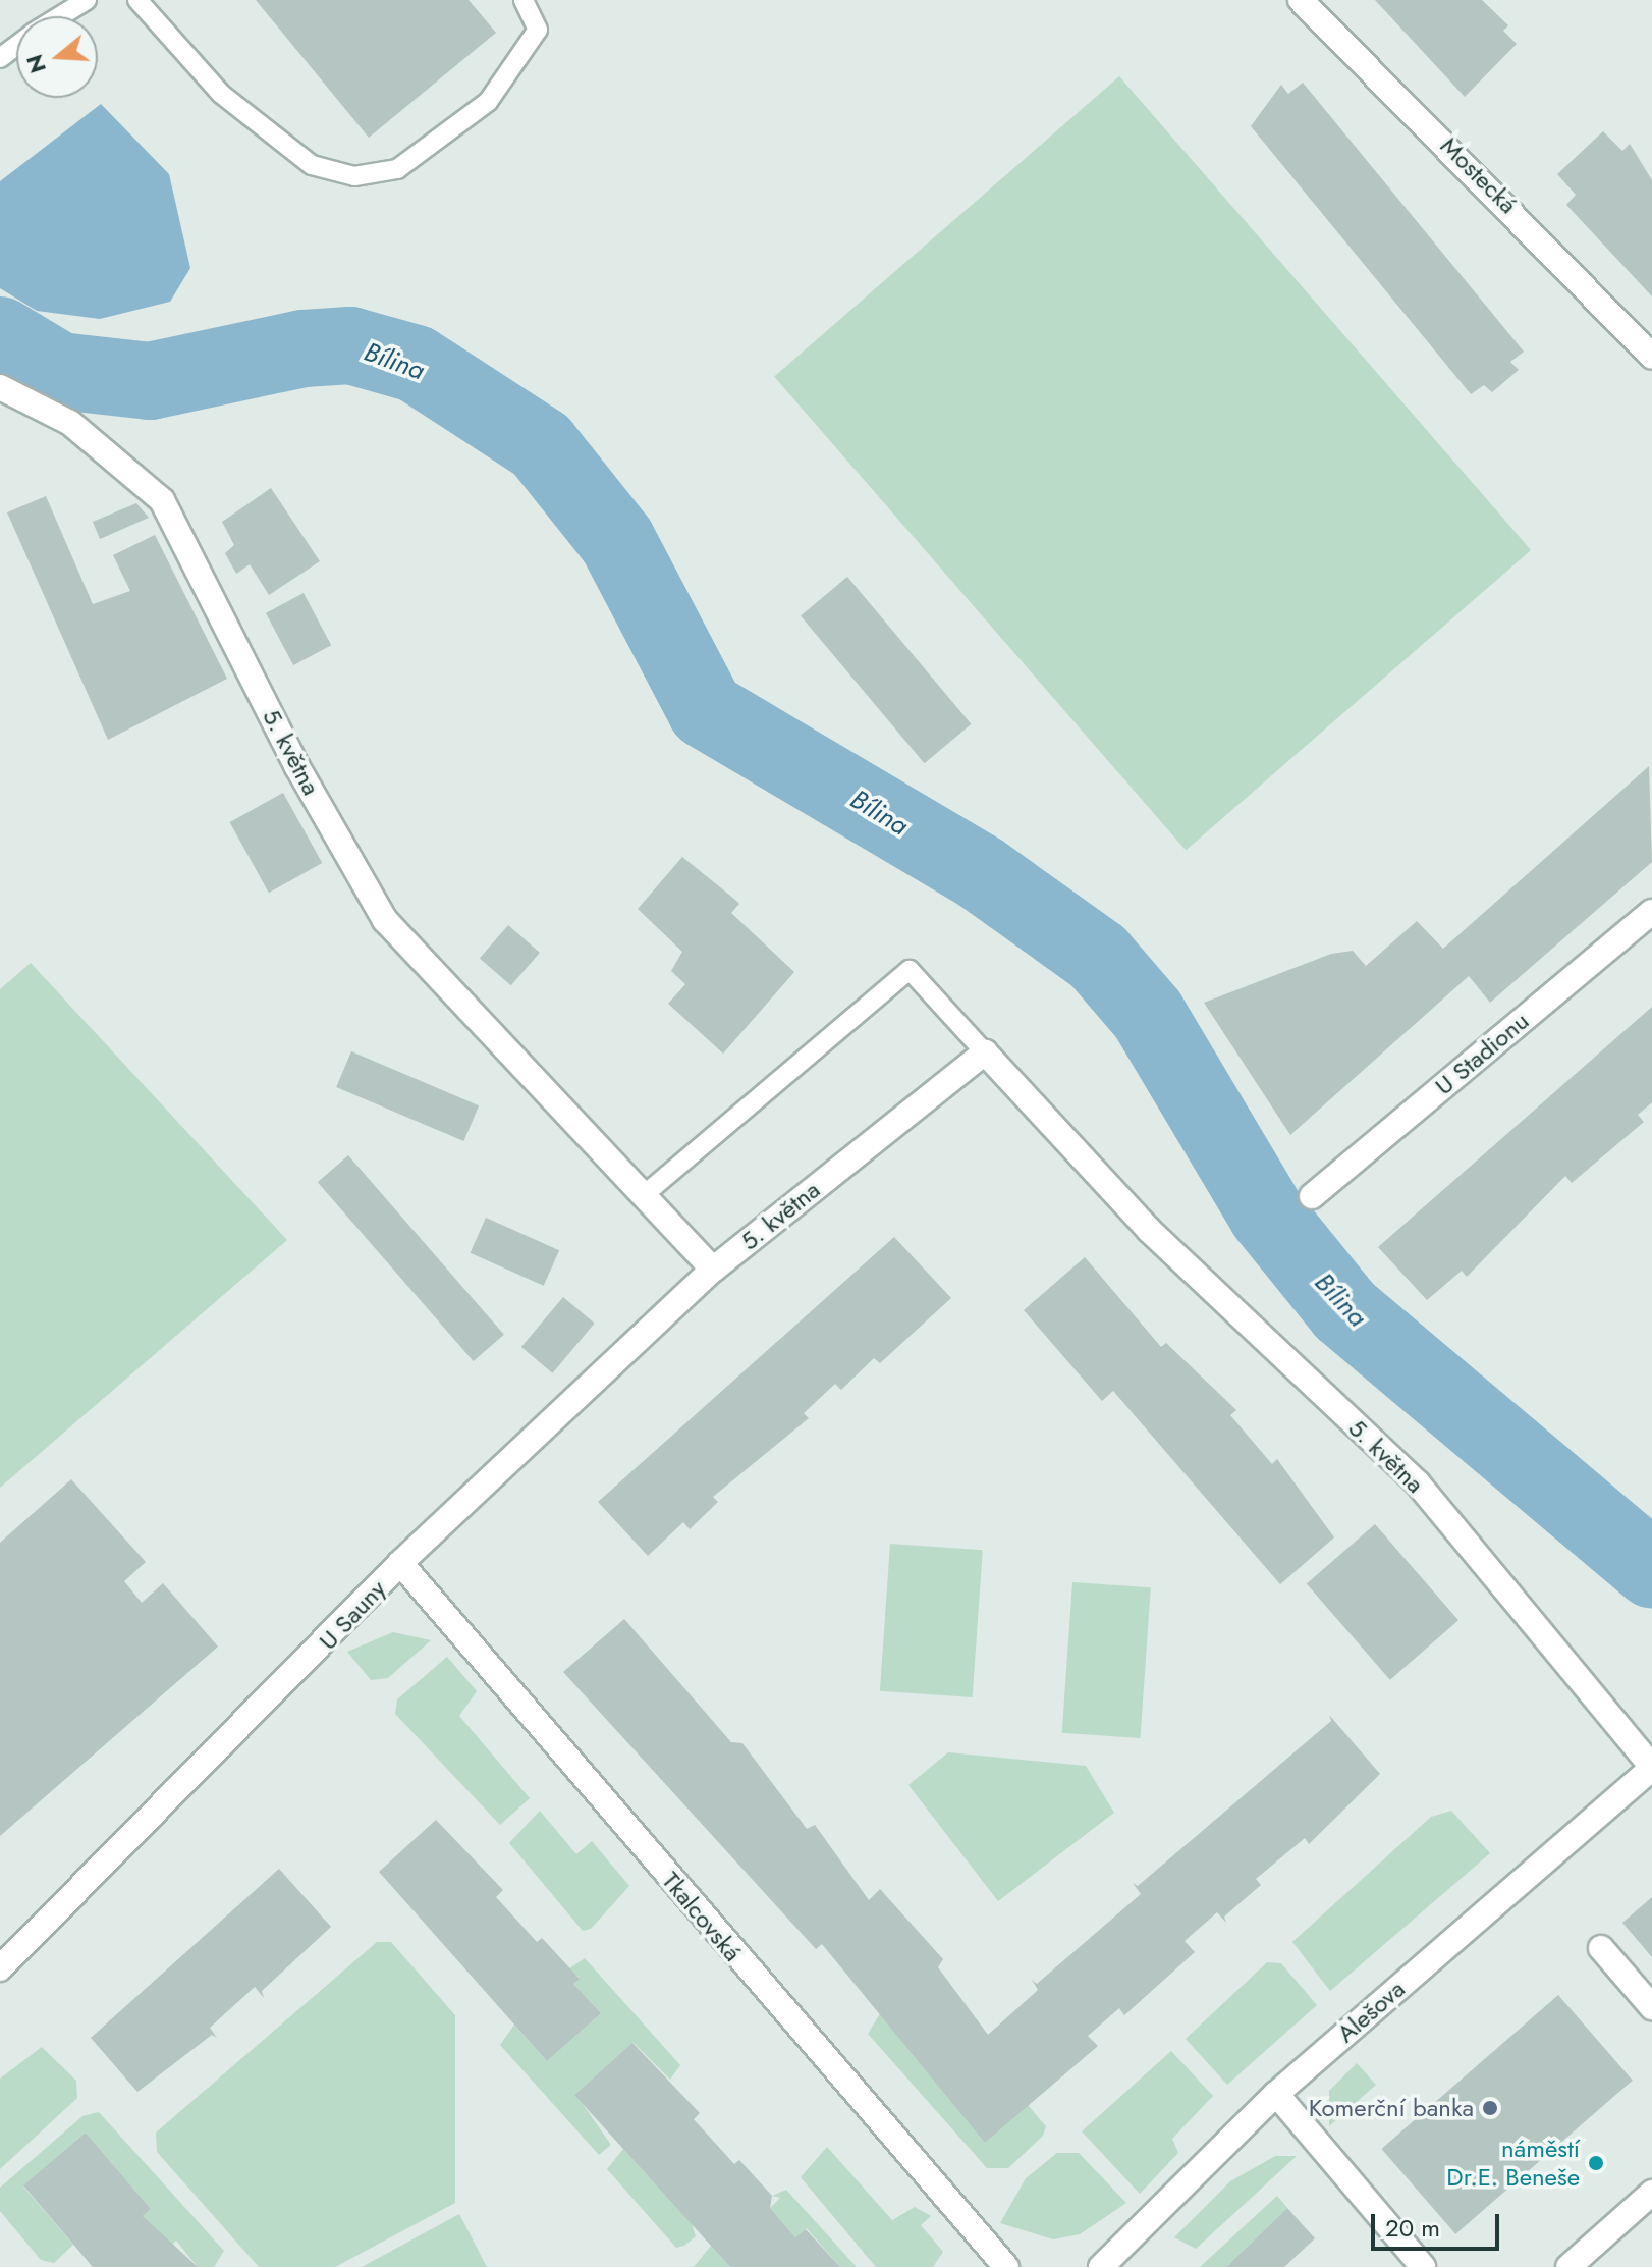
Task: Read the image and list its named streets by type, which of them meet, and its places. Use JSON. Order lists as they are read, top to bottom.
{
  "streets": {
    "street": [
      "Mostecká",
      "5. května",
      "U Stadionu",
      "U Sauny",
      "Tkalcovská",
      "Alešova"
    ]
  },
  "crossings": [
    ["5. května", "U Sauny"],
    ["5. května", "Alešova"],
    ["U Sauny", "Tkalcovská"]
  ],
  "water": ["Bílina"],
  "places": ["Komerční banka", "náměstí Dr.E. Beneše"],
  "scale_bar": "20 m",
  "north": "left"
}
